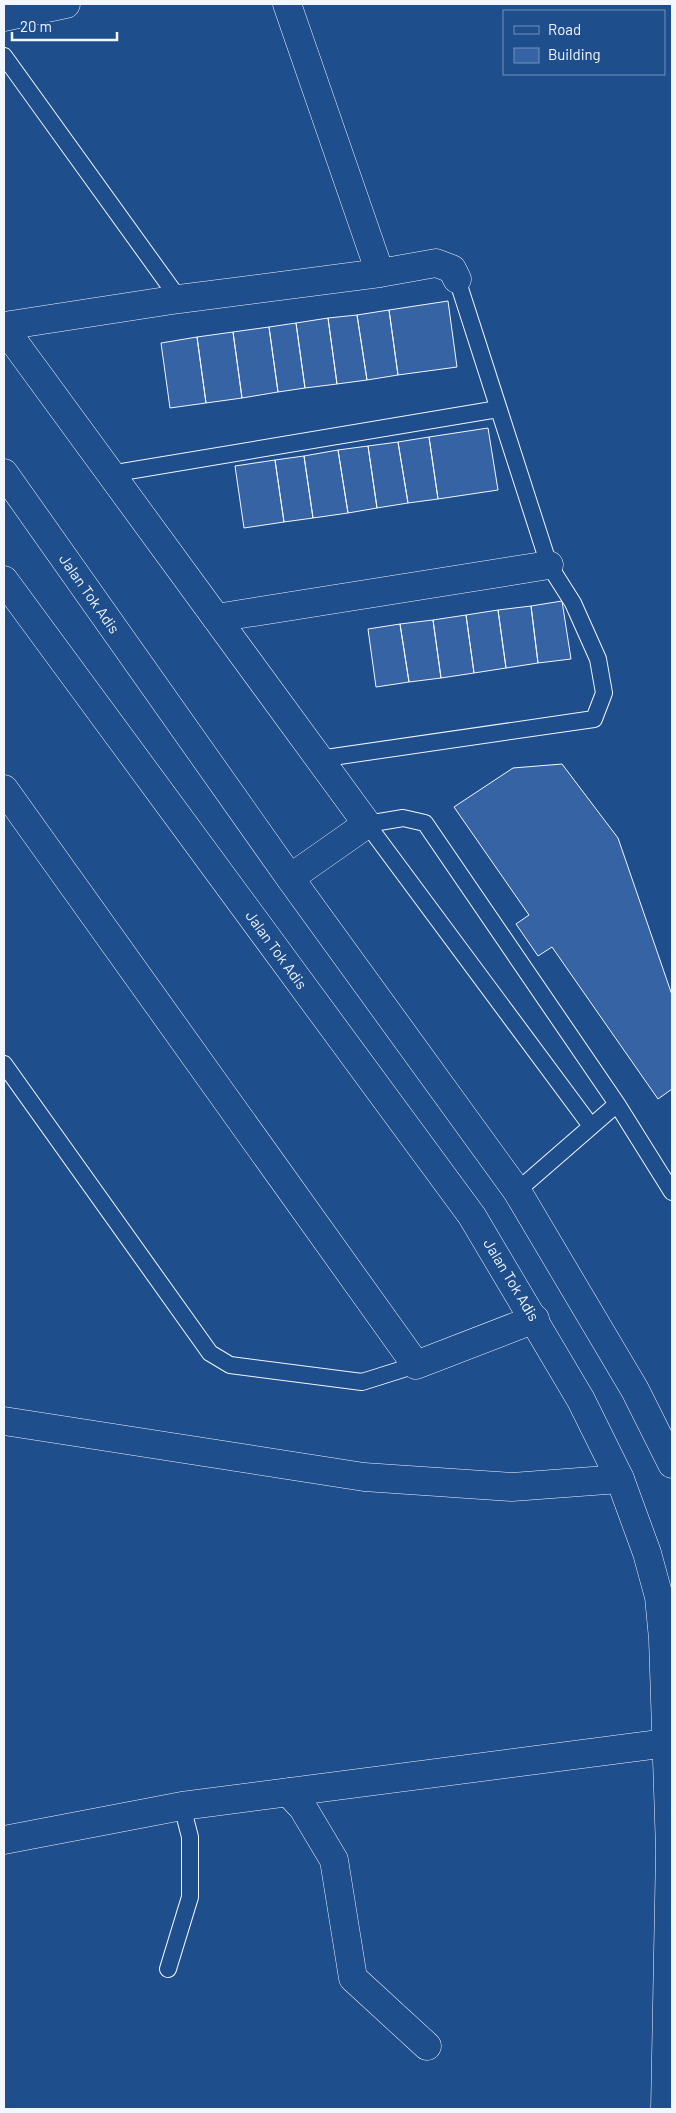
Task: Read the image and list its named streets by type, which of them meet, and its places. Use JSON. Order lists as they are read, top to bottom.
{
  "streets": {
    "street": ["Jalan Tok Adis"]
  },
  "legend": ["Road", "Building"],
  "scale_bar": "20 m"
}
